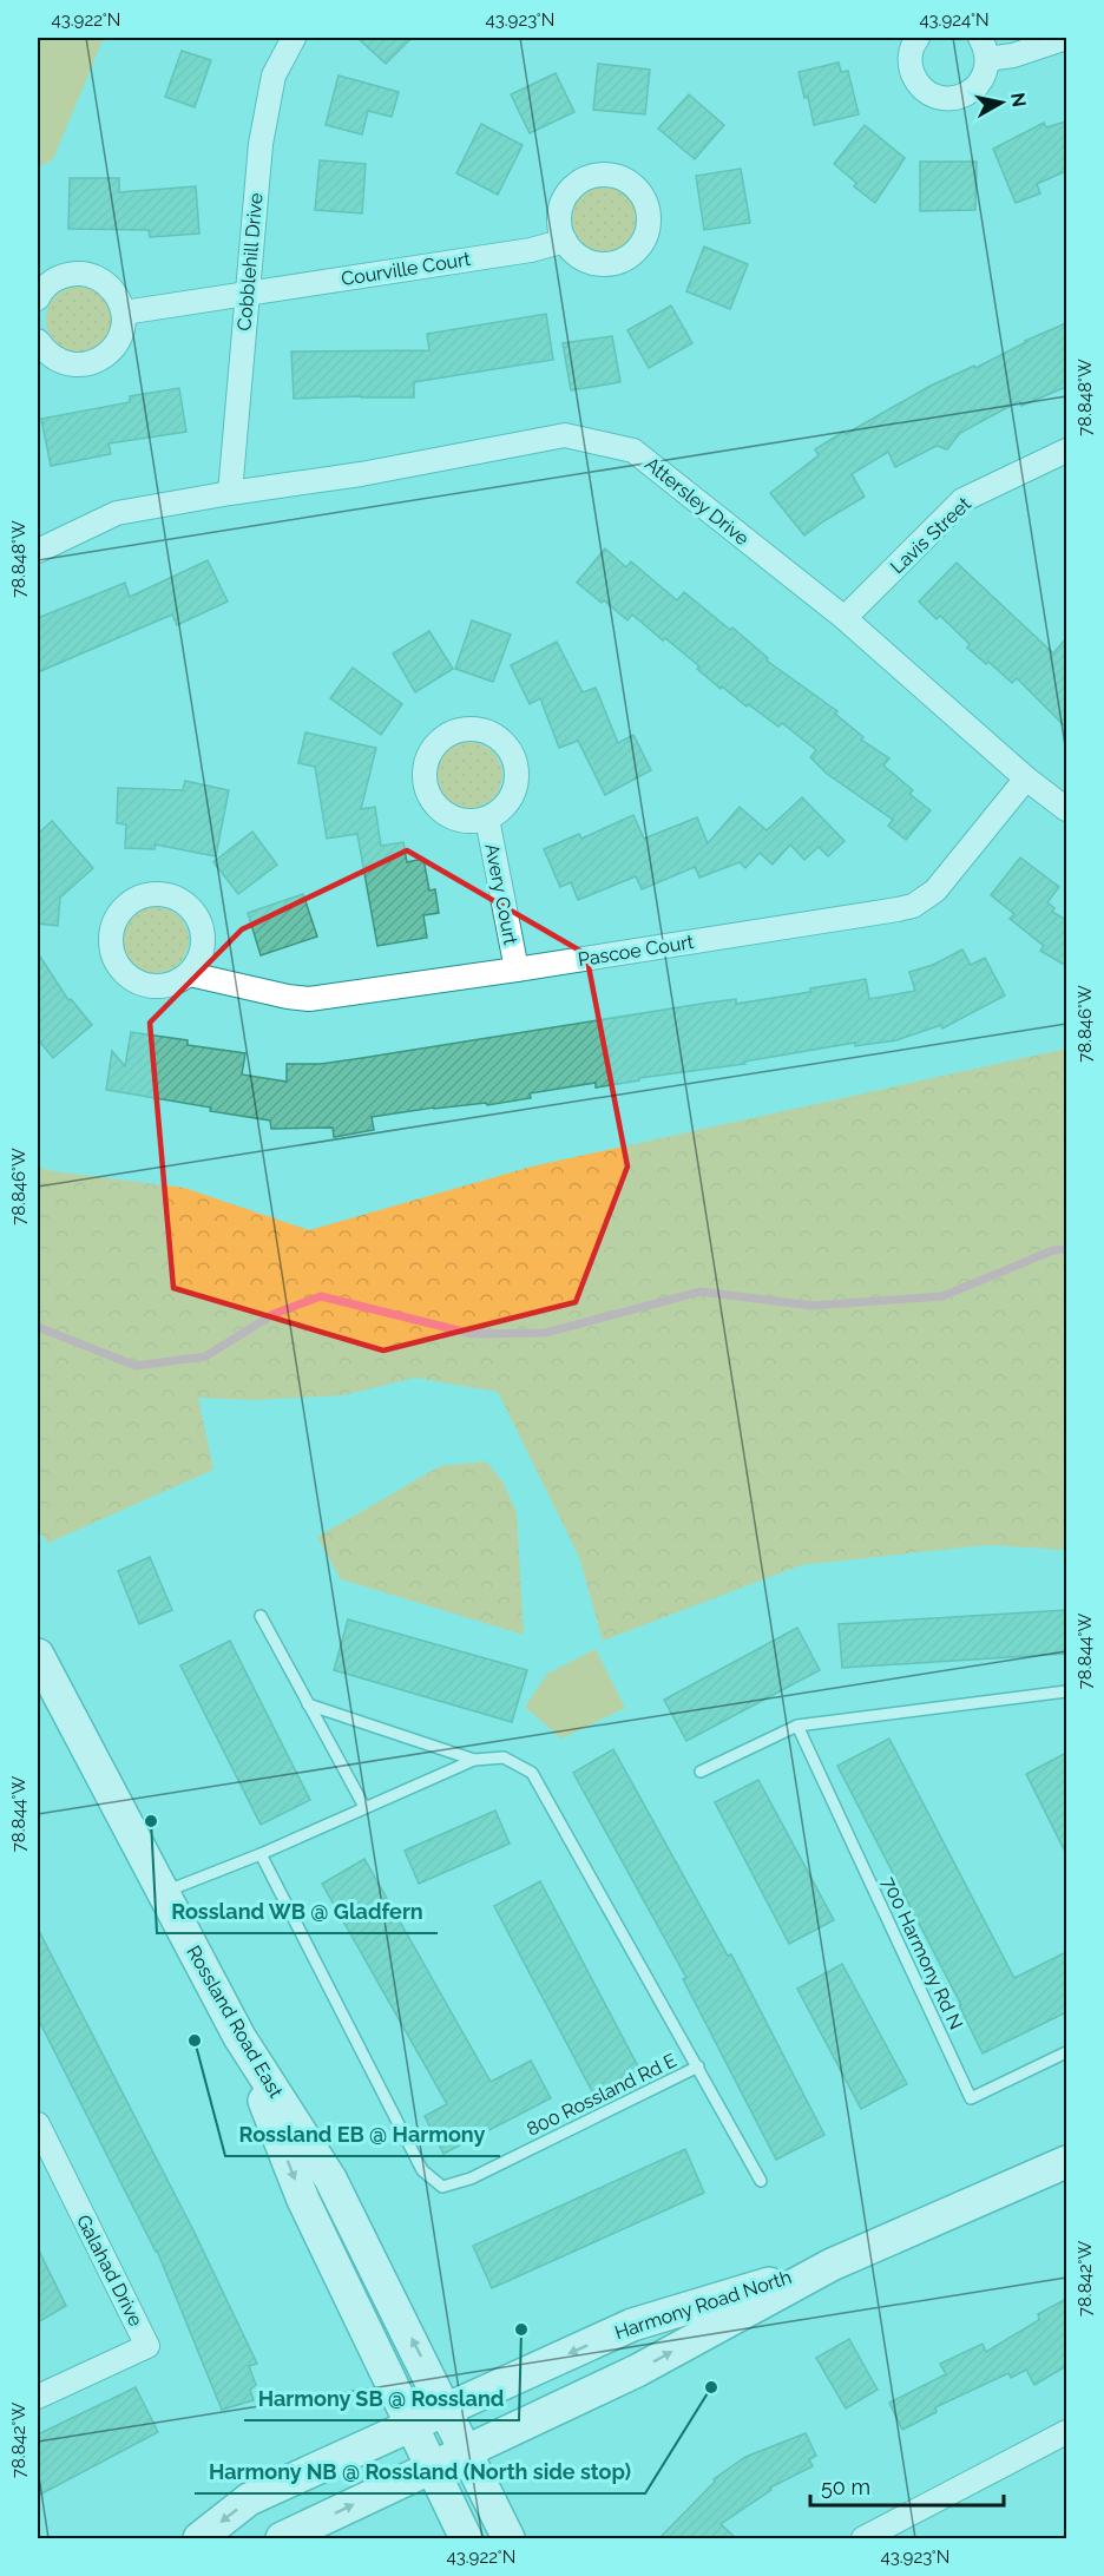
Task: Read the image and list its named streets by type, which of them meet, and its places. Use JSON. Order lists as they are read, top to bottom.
{
  "streets": {
    "main road": ["Rossland Road East", "Harmony Road North"],
    "street": [
      "Cobblehill Drive",
      "Courville Court",
      "Attersley Drive",
      "Lavis Street",
      "Avery Court",
      "Pascoe Court",
      "Galahad Drive"
    ],
    "lane": ["700 Harmony Rd N", "800 Rossland Rd E"]
  },
  "crossings": [
    ["Cobblehill Drive", "Courville Court"],
    ["Cobblehill Drive", "Attersley Drive"],
    ["Attersley Drive", "Lavis Street"],
    ["Attersley Drive", "Pascoe Court"],
    ["Avery Court", "Pascoe Court"],
    ["Rossland Road East", "800 Rossland Rd E"],
    ["Rossland Road East", "Harmony Road North"]
  ],
  "places": [
    "Rossland WB @ Gladfern",
    "Rossland EB @ Harmony",
    "Harmony SB @ Rossland",
    "Harmony NB @ Rossland (North side stop)"
  ],
  "scale_bar": "50 m",
  "north": "right",
  "coordinates": [
    "43.922°N",
    "43.923°N",
    "43.924°N",
    "78.848°W",
    "78.846°W",
    "78.844°W",
    "78.842°W"
  ]
}
